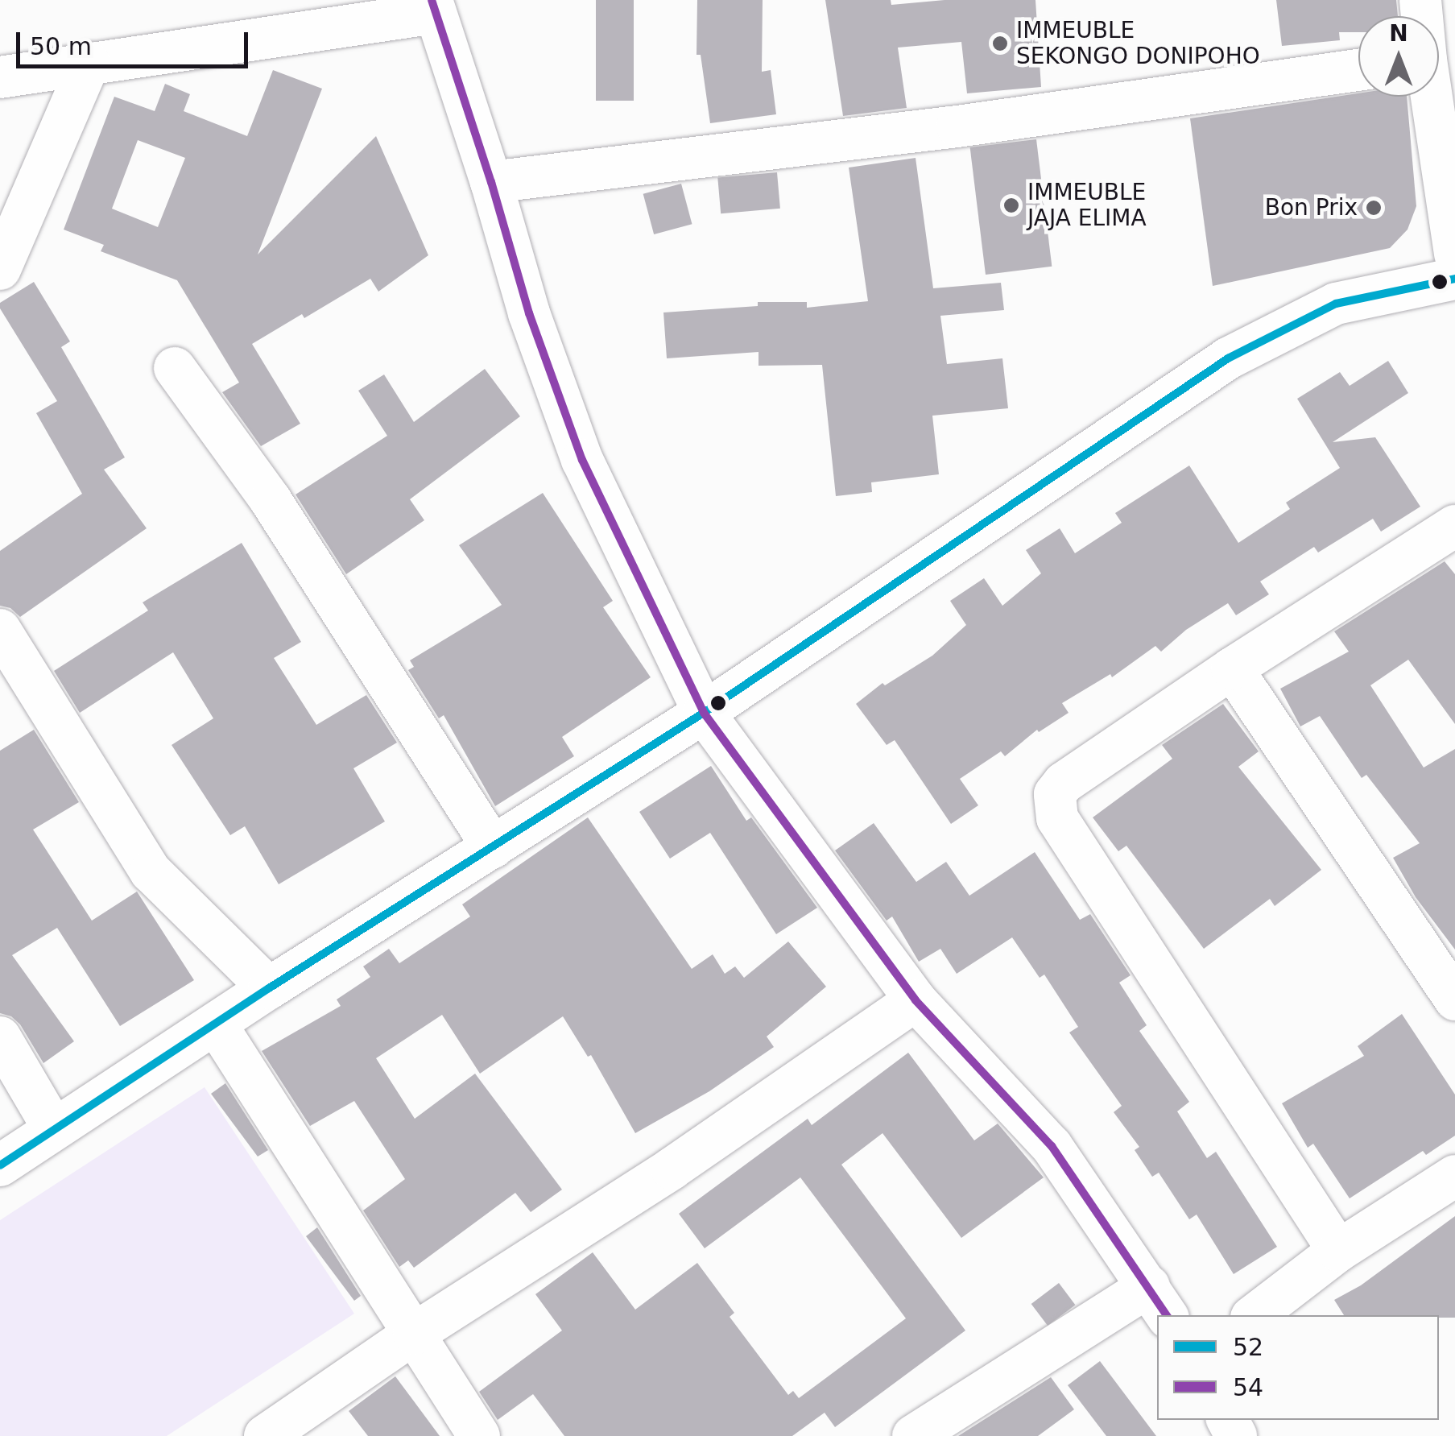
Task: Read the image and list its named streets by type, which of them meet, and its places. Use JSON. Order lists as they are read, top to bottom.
{
  "places": ["IMMEUBLE SEKONGO DONIPOHO", "IMMEUBLE JAJA ELIMA", "Bon Prix"],
  "lines": ["transit line 54", "transit line 52"],
  "legend": ["52", "54"],
  "scale_bar": "50 m",
  "north": "top"
}
